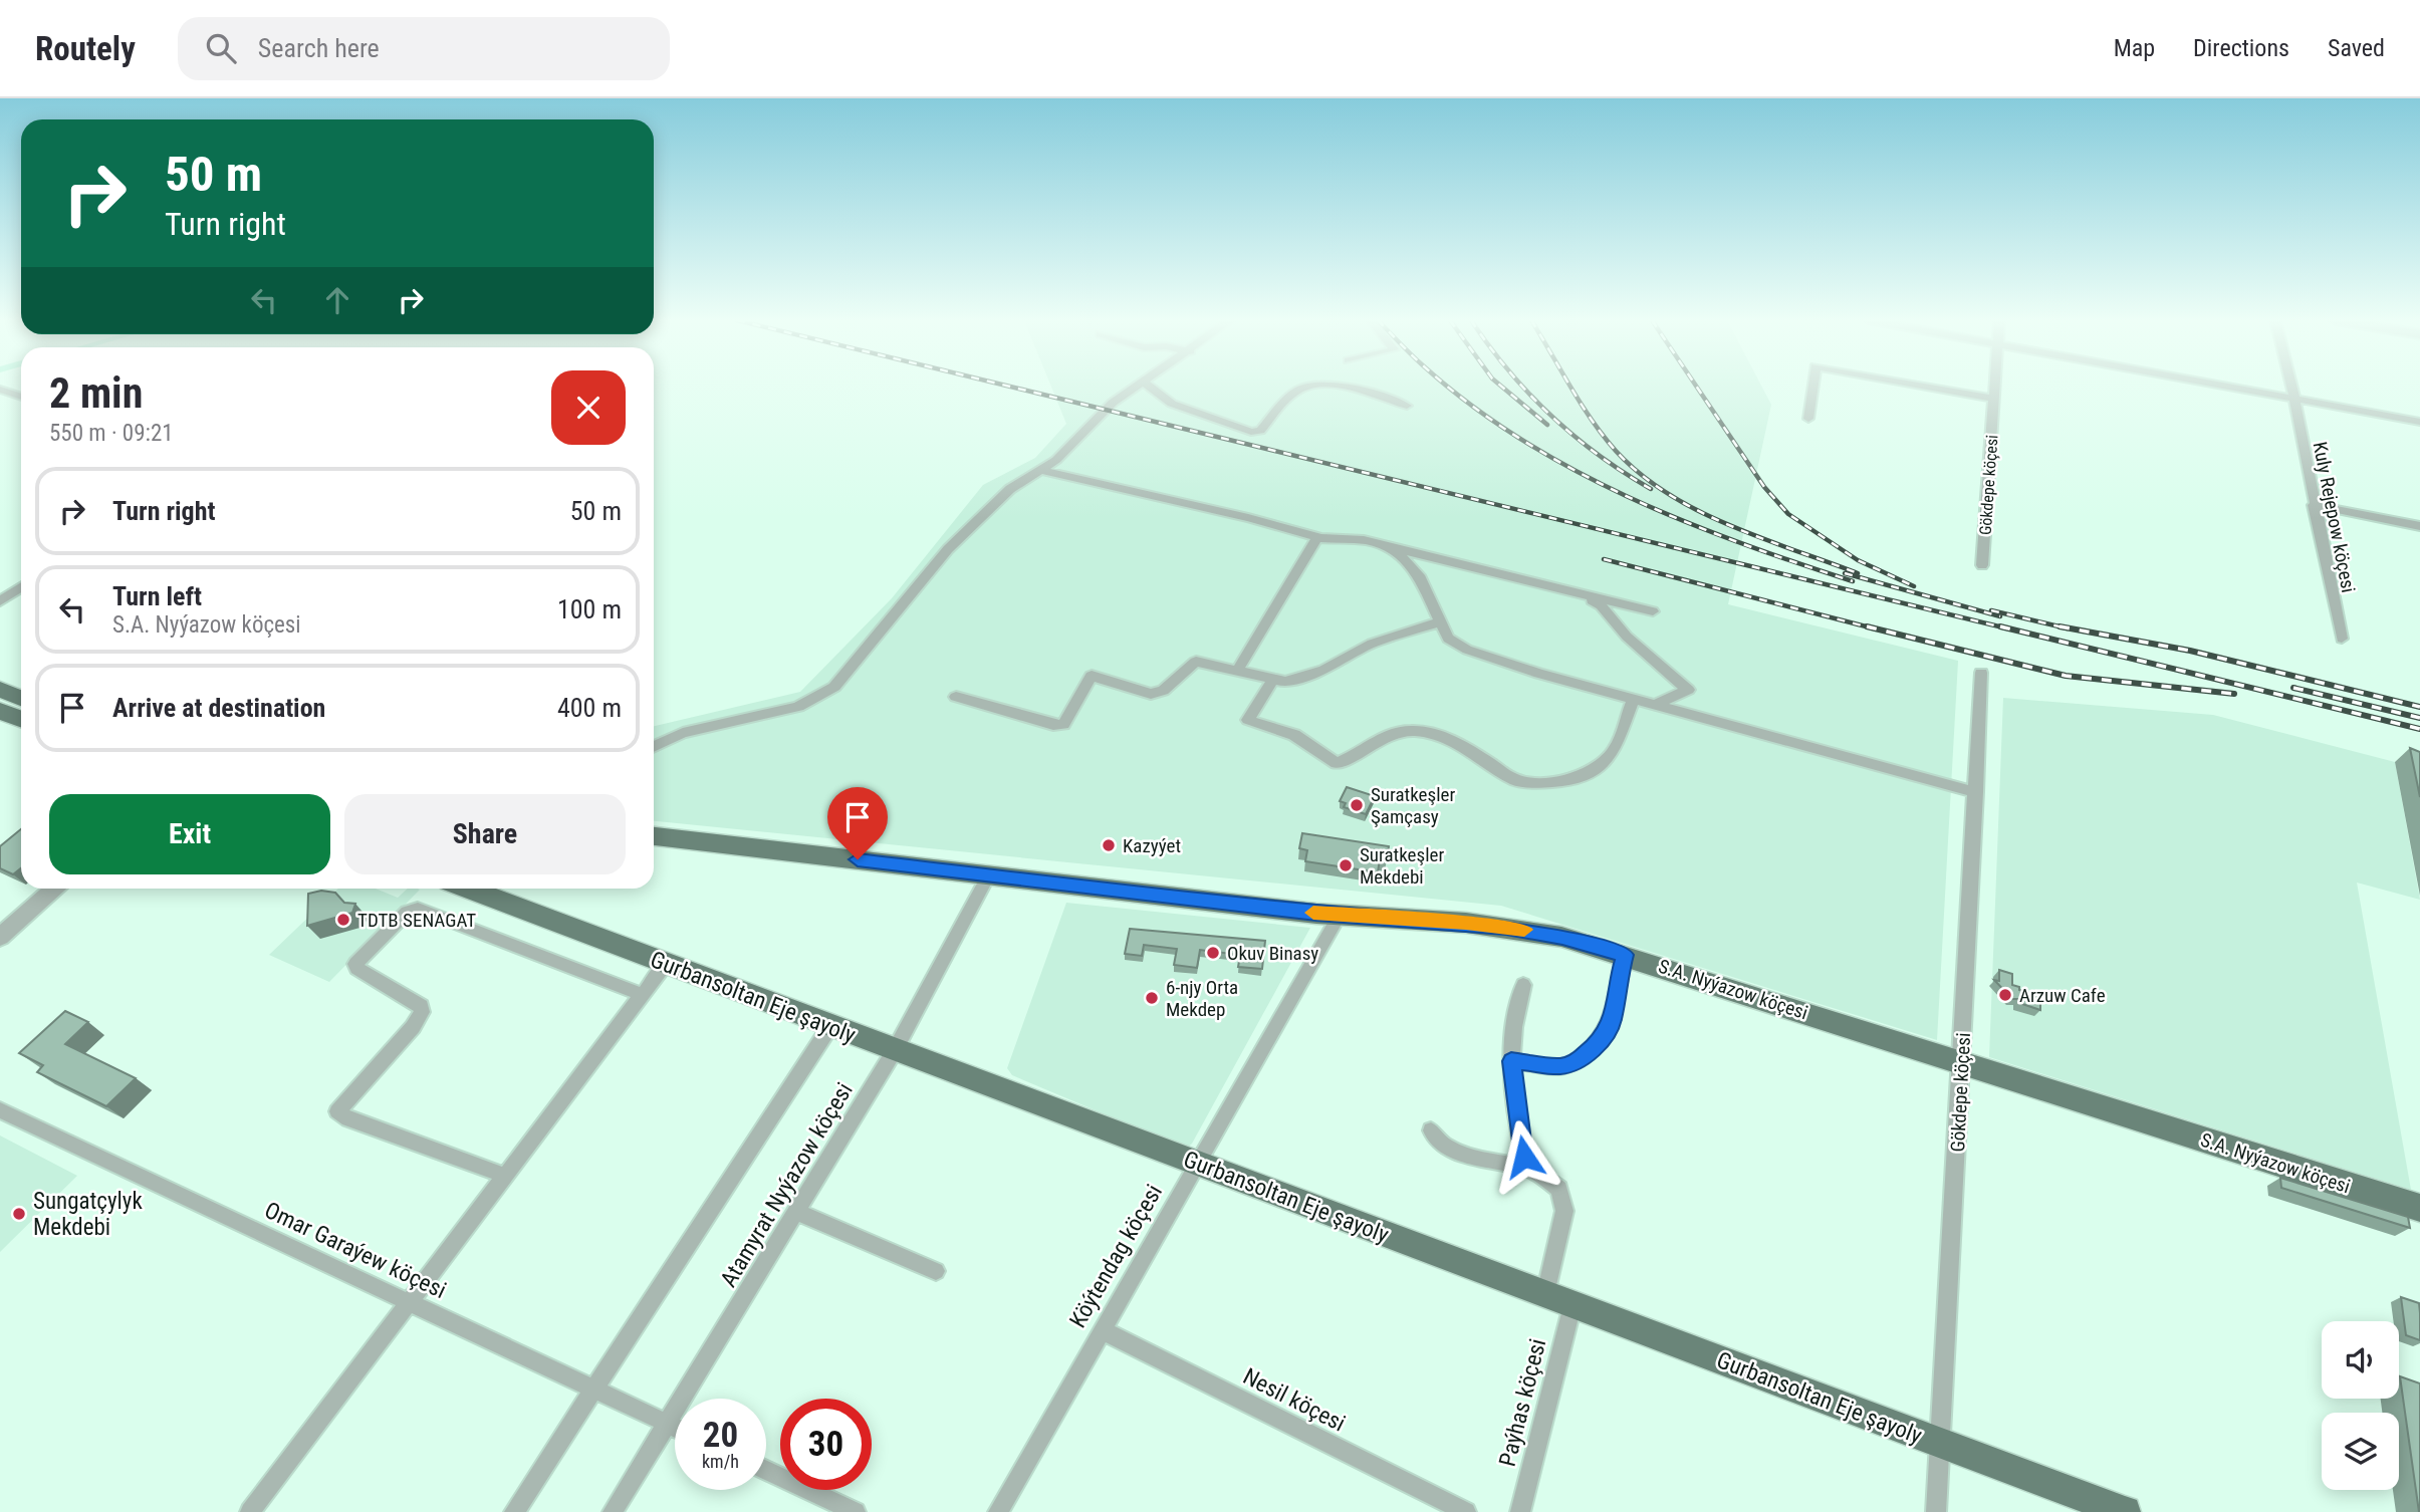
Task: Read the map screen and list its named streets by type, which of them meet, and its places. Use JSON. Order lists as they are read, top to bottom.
{
  "streets": {
    "main road": ["S.A. Nyýazow köçesi", "Gurbansoltan Eje şayoly"],
    "street": [
      "Gökdepe köçesi",
      "Kuly Rejepow köçesi",
      "Atamyrat Nyýazow köçesi",
      "Omar Garaýew köçesi",
      "Köýtendag köçesi",
      "Nesil köçesi",
      "Paýhas köçesi"
    ]
  },
  "crossings": [
    ["Gökdepe köçesi", "S.A. Nyýazow köçesi"],
    ["Gökdepe köçesi", "Gurbansoltan Eje şayoly"],
    ["S.A. Nyýazow köçesi", "Atamyrat Nyýazow köçesi"],
    ["S.A. Nyýazow köçesi", "Köýtendag köçesi"],
    ["Gurbansoltan Eje şayoly", "Atamyrat Nyýazow köçesi"],
    ["Gurbansoltan Eje şayoly", "Köýtendag köçesi"],
    ["Gurbansoltan Eje şayoly", "Paýhas köçesi"],
    ["Atamyrat Nyýazow köçesi", "Omar Garaýew köçesi"],
    ["Köýtendag köçesi", "Nesil köçesi"]
  ],
  "places": [
    "Suratkeşler Şamçasy",
    "Kazyýet",
    "Suratkeşler Mekdebi",
    "TDTB SENAGAT",
    "Okuv Binasy",
    "Arzuw Cafe",
    "6-njy Orta Mekdep",
    "Sungatçylyk Mekdebi"
  ],
  "page": {
    "header": "Routely",
    "search": "Search here",
    "nav": ["Map", "Directions", "Saved"],
    "turn": ["50 m", "Turn right"],
    "heading": ["2 min", "550 m · 09:21"],
    "list": [
      {
        "name": "Turn right",
        "value": "50 m"
      },
      {
        "name": "Turn left",
        "note": "S.A. Nyýazow köçesi",
        "value": "100 m"
      },
      {
        "name": "Arrive at destination",
        "value": "400 m"
      }
    ],
    "buttons": ["Exit", "Share"],
    "speed": "20 km/h",
    "limit": "30"
  }
}
